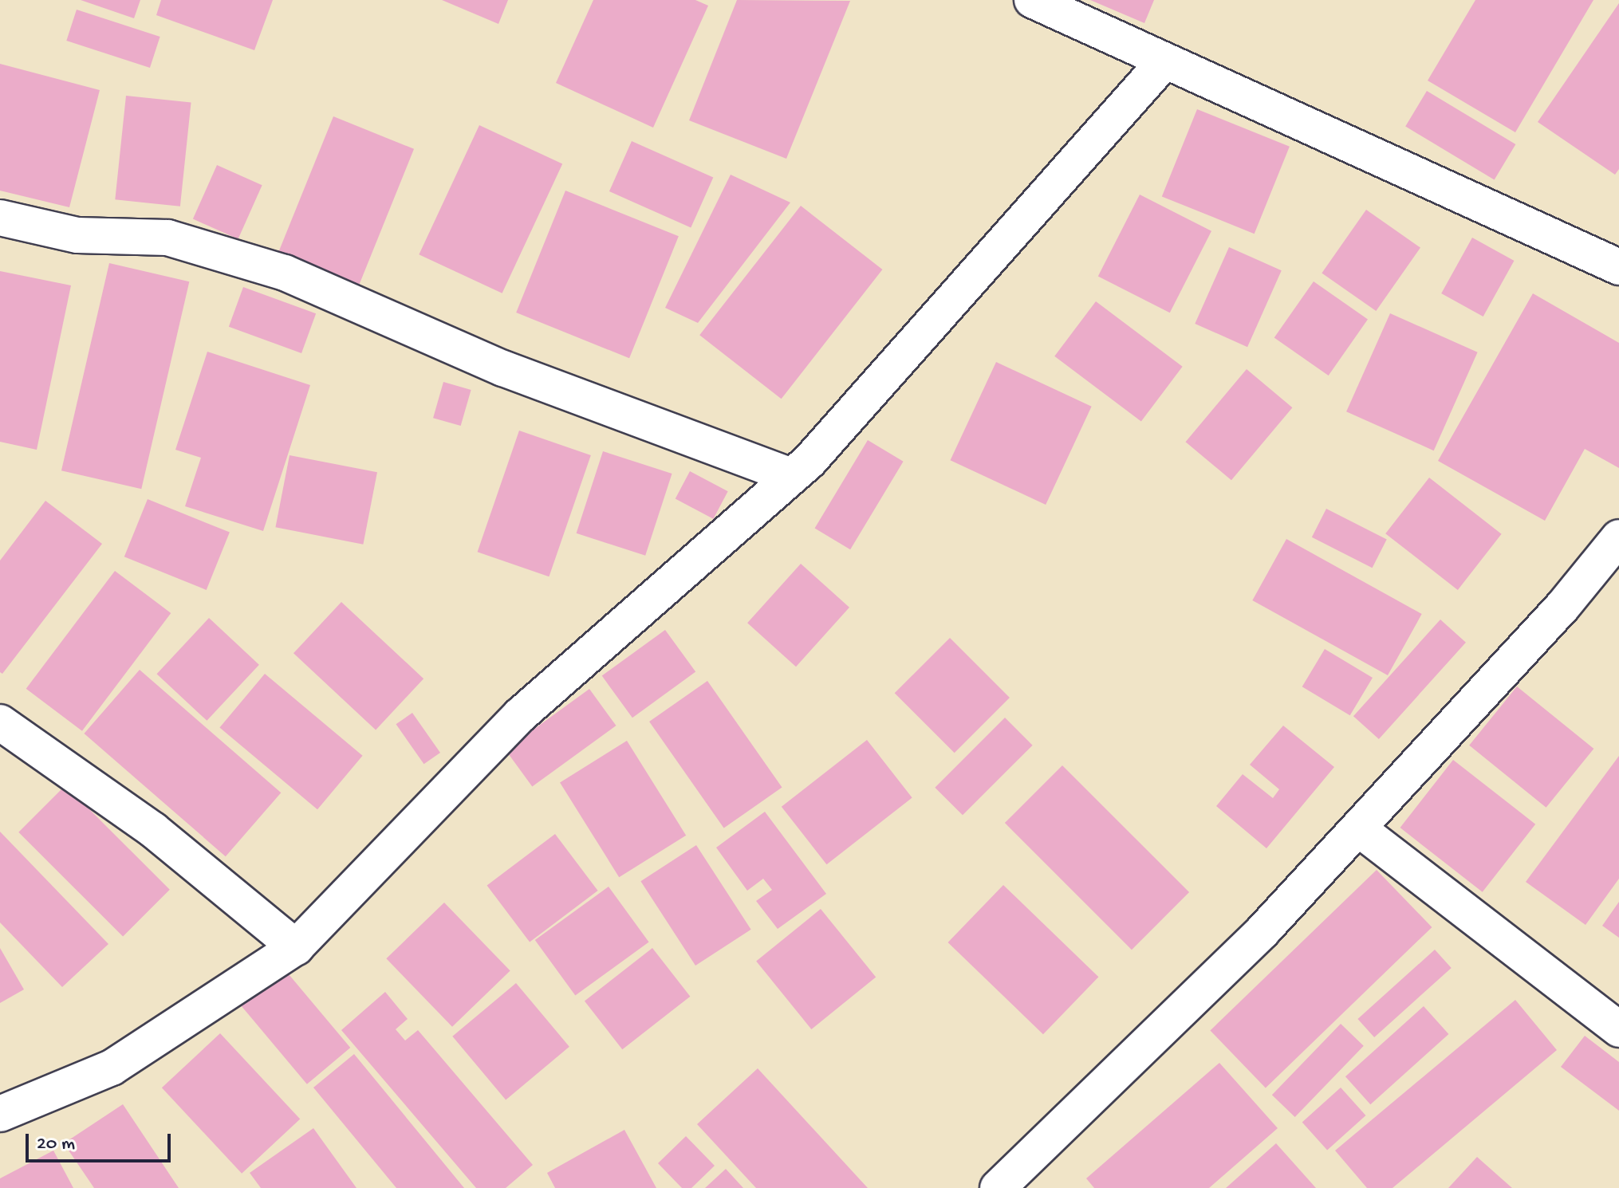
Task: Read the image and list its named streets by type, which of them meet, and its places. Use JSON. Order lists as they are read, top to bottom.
{
  "scale_bar": "20 m"
}
